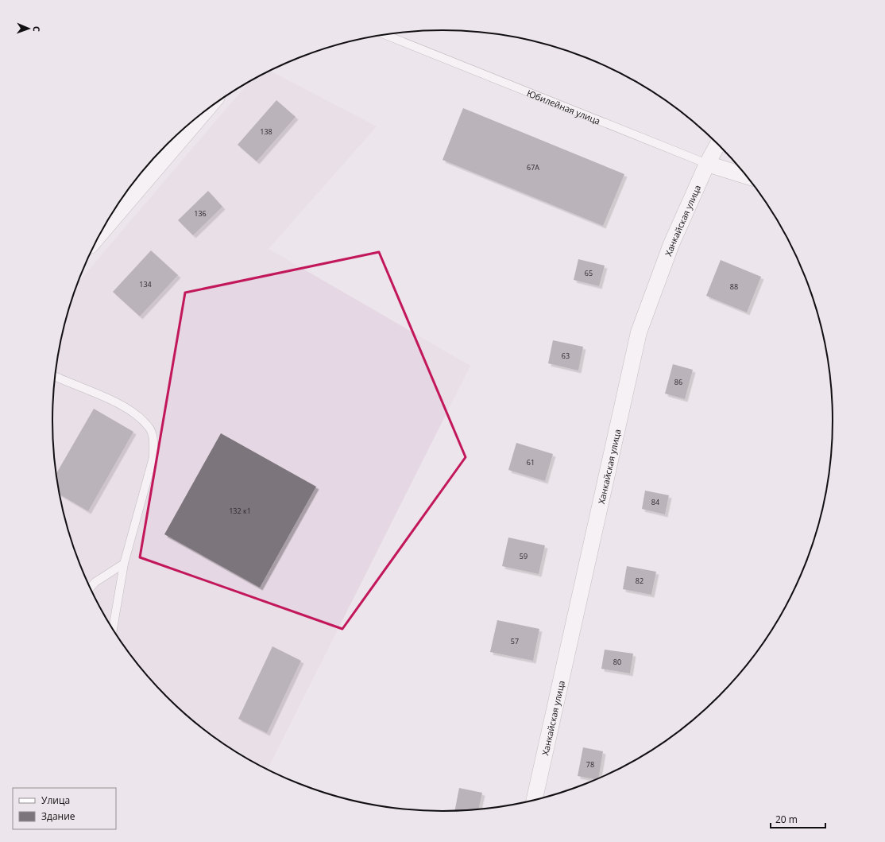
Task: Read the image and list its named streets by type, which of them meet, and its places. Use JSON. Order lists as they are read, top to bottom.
{
  "streets": {
    "street": ["Юбилейная улица", "Ханкайская улица"]
  },
  "crossings": [
    ["Юбилейная улица", "Ханкайская улица"]
  ],
  "house_numbers": [
    "138",
    "67А",
    "136",
    "65",
    "134",
    "88",
    "63",
    "86",
    "61",
    "84",
    "132 к1",
    "59",
    "82",
    "57",
    "80",
    "78"
  ],
  "legend": ["Улица", "Здание"],
  "scale_bar": "20 m",
  "north": "right"
}
